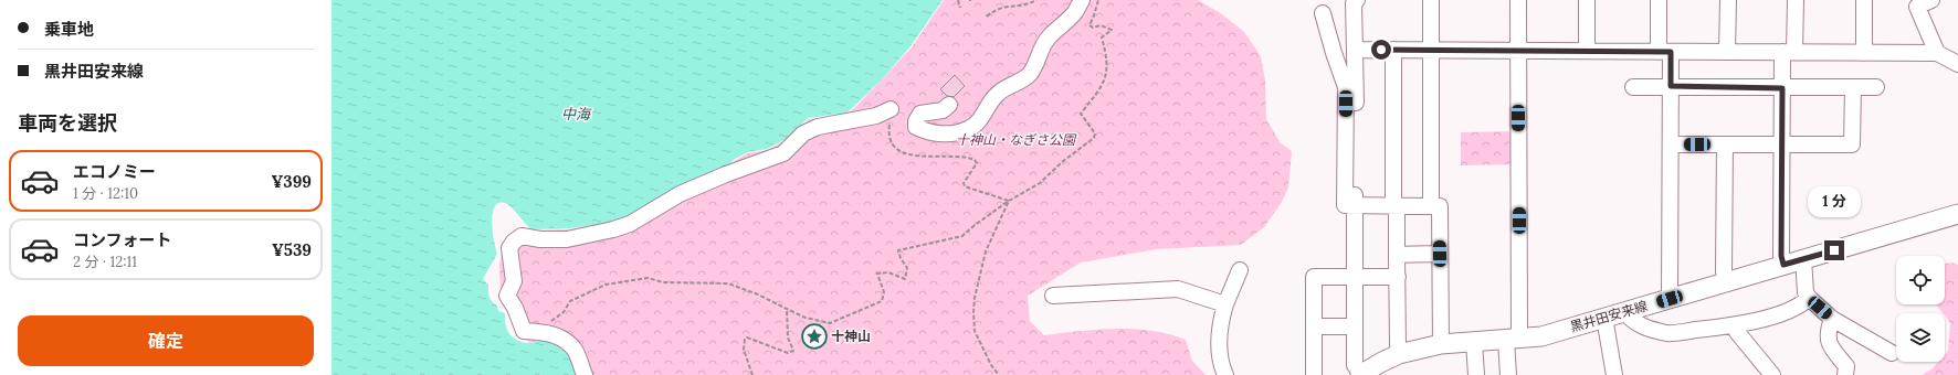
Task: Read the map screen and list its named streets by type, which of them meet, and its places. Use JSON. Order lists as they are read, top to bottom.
{
  "streets": {
    "main road": ["黒井田安来線"]
  },
  "water": ["中海"],
  "parks": ["十神山・なぎさ公園"],
  "places": {
    "place": ["十神山"]
  },
  "page": {
    "banner": ["乗車地", "黒井田安来線"],
    "heading": "車両を選択",
    "list": [
      {
        "name": "エコノミー",
        "note": "1 分 · 12:10",
        "value": "¥399"
      },
      {
        "name": "コンフォート",
        "note": "2 分 · 12:11",
        "value": "¥539"
      }
    ],
    "bubble": "1 分",
    "buttons": "確定"
  }
}
